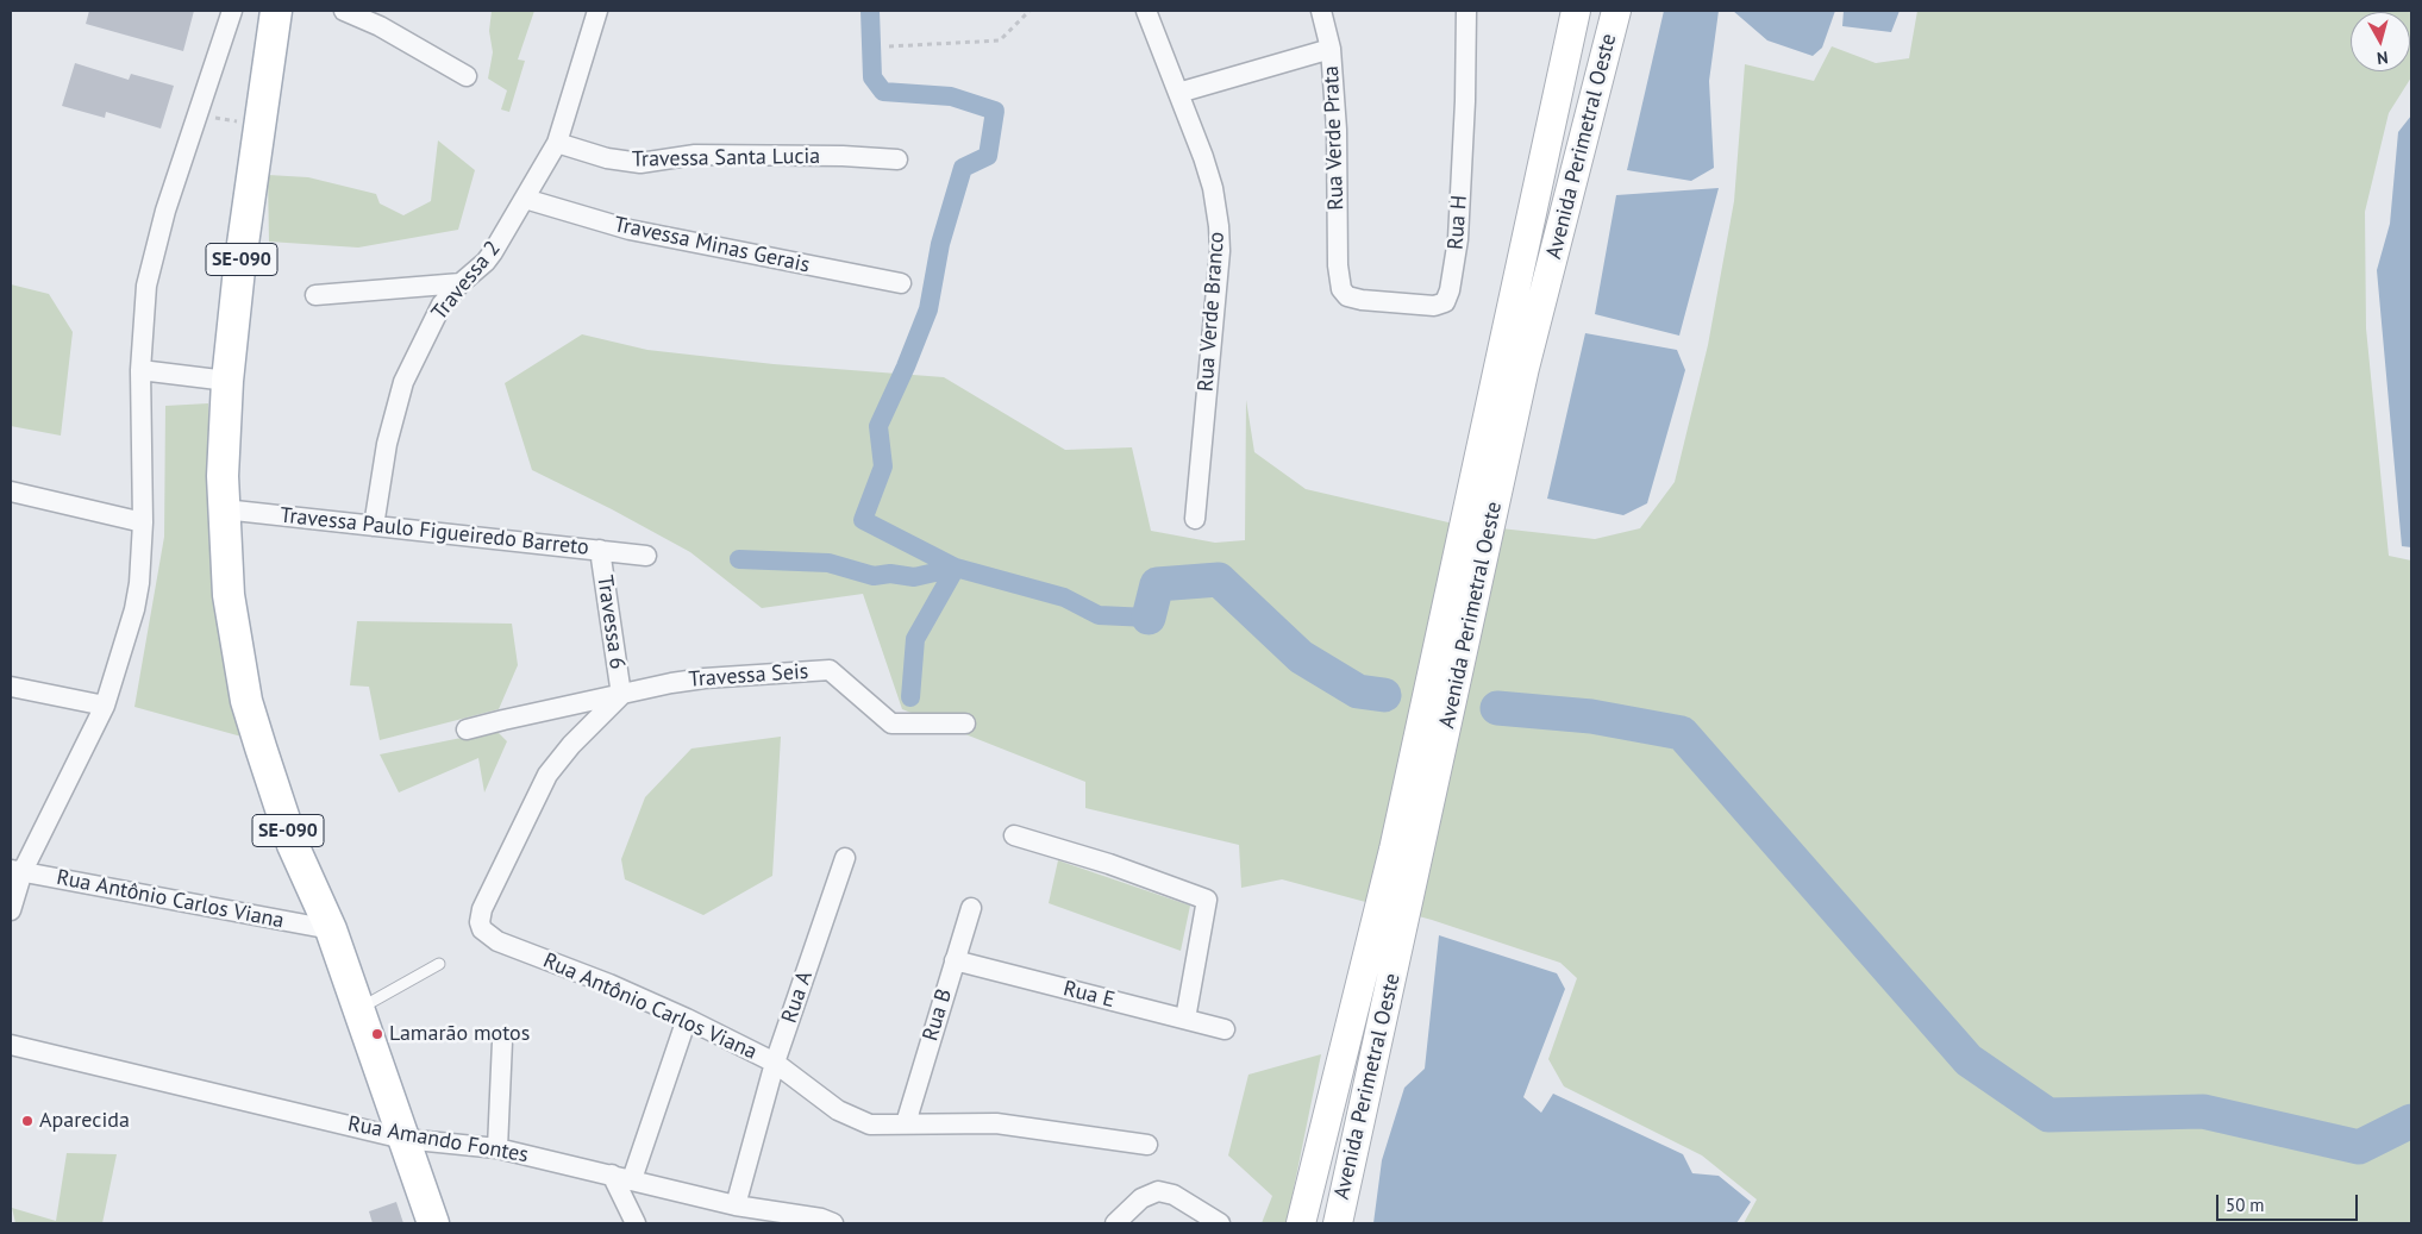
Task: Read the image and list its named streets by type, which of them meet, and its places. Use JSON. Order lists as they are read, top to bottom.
{
  "streets": {
    "main road": ["Avenida Perimetral Oeste", "SE-090"],
    "street": [
      "Rua Verde Prata",
      "Travessa Santa Lucia",
      "Rua H",
      "Travessa Minas Gerais",
      "Travessa 2",
      "Rua Verde Branco",
      "Travessa Paulo Figueiredo Barreto",
      "Travessa 6",
      "Travessa Seis",
      "Rua Antônio Carlos Viana",
      "Rua E",
      "Rua A",
      "Rua B",
      "Rua Amando Fontes"
    ]
  },
  "crossings": [
    ["Rua Verde Prata", "Rua H"],
    ["Travessa Santa Lucia", "Travessa 2"],
    ["Travessa Minas Gerais", "Travessa 2"],
    ["SE-090", "Travessa Paulo Figueiredo Barreto"],
    ["SE-090", "Rua Antônio Carlos Viana"],
    ["SE-090", "Rua Amando Fontes"],
    ["Travessa 2", "Travessa Paulo Figueiredo Barreto"],
    ["Travessa Paulo Figueiredo Barreto", "Travessa 6"],
    ["Travessa 6", "Travessa Seis"],
    ["Travessa 6", "Rua Antônio Carlos Viana"],
    ["Travessa Seis", "Rua Antônio Carlos Viana"],
    ["Rua Antônio Carlos Viana", "Rua A"],
    ["Rua Antônio Carlos Viana", "Rua B"],
    ["Rua E", "Rua B"],
    ["Rua A", "Rua Amando Fontes"]
  ],
  "places": ["Lamarão motos", "Aparecida"],
  "scale_bar": "50 m",
  "north": "bottom"
}
